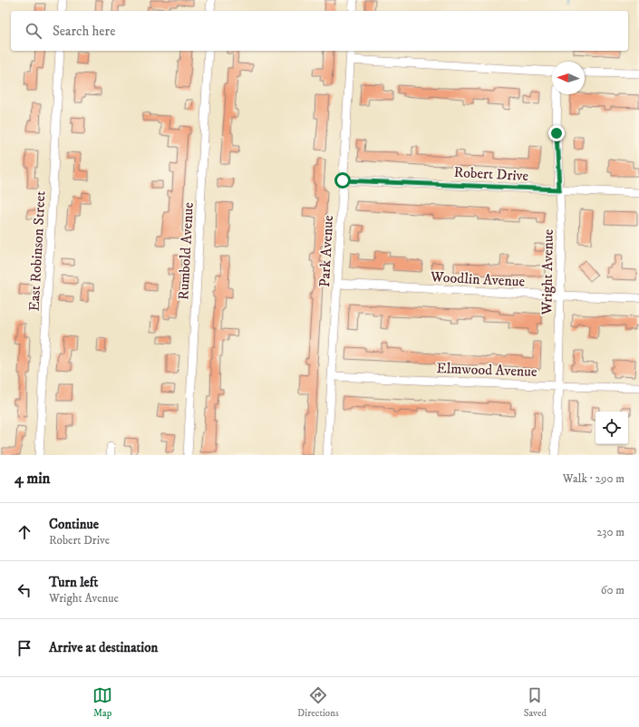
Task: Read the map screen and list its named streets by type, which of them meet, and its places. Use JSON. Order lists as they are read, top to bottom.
{
  "streets": {
    "street": [
      "Robert Drive",
      "East Robinson Street",
      "Rumbold Avenue",
      "Park Avenue",
      "Wright Avenue",
      "Woodlin Avenue",
      "Elmwood Avenue"
    ]
  },
  "crossings": [
    ["Robert Drive", "Park Avenue"],
    ["Robert Drive", "Wright Avenue"],
    ["Park Avenue", "Woodlin Avenue"],
    ["Park Avenue", "Elmwood Avenue"],
    ["Wright Avenue", "Woodlin Avenue"],
    ["Wright Avenue", "Elmwood Avenue"]
  ],
  "north": "left",
  "page": {
    "search": "Search here",
    "heading": ["4 min", "Walk · 290 m"],
    "list": [
      ["Continue", "Robert Drive", "230 m"],
      ["Turn left", "Wright Avenue", "60 m"],
      "Arrive at destination"
    ],
    "nav": ["Map", "Directions", "Saved"]
  }
}
